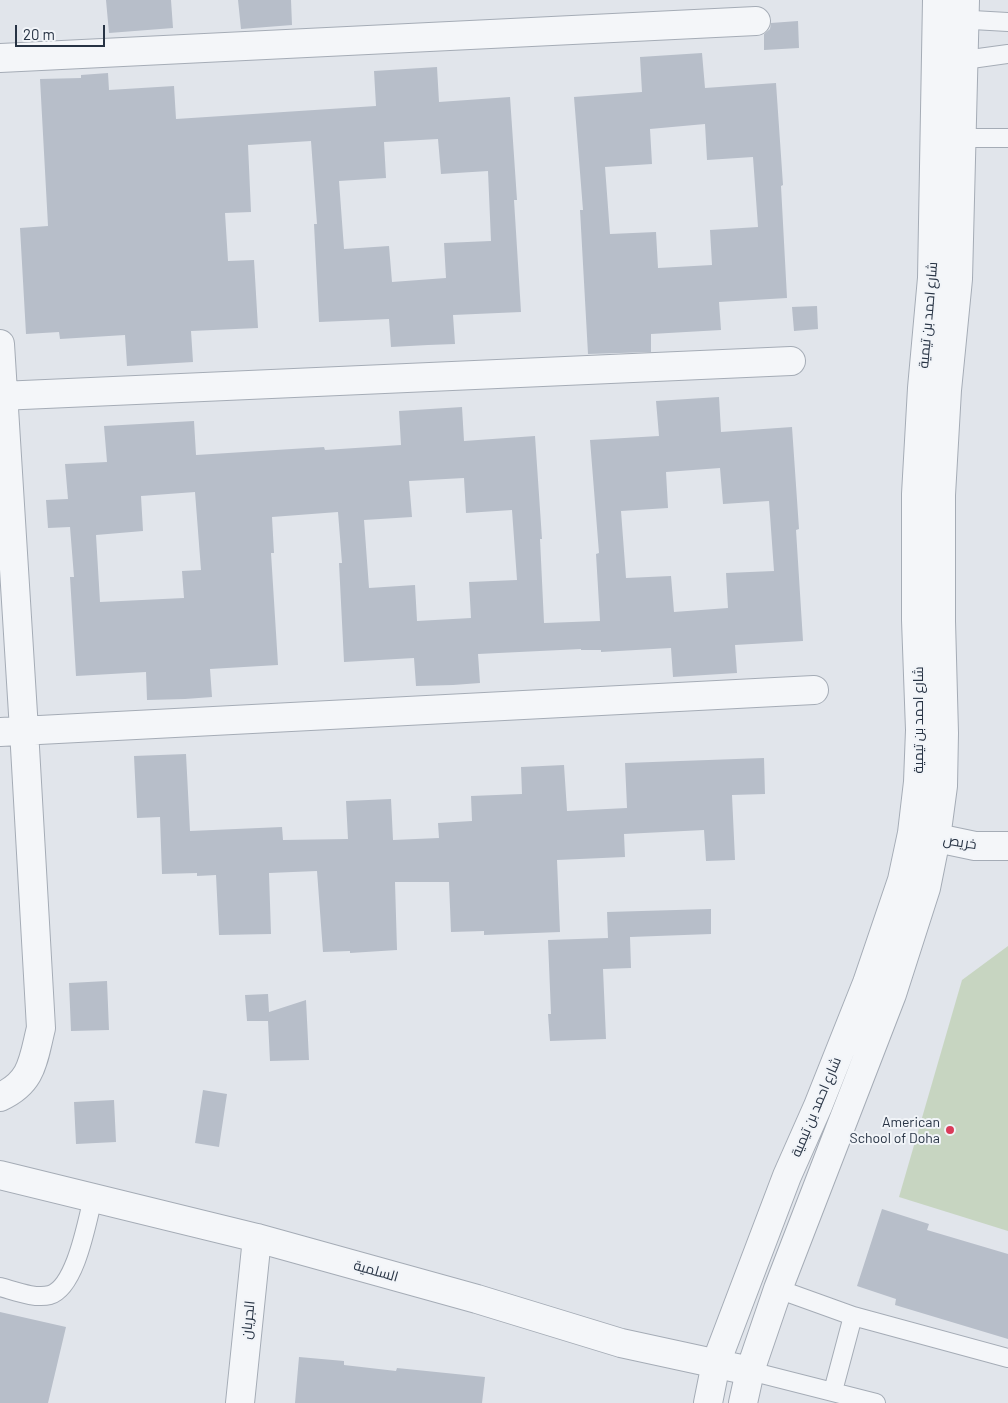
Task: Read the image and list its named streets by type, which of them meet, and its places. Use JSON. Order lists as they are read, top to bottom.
{
  "streets": {
    "street": [
      "شارع احمد بن تيمية",
      "خريص",
      "السلمية",
      "الجريان"
    ]
  },
  "crossings": [
    ["شارع احمد بن تيمية", "خريص"],
    ["شارع احمد بن تيمية", "السلمية"],
    ["السلمية", "الجريان"]
  ],
  "places": ["American School of Doha"],
  "scale_bar": "20 m"
}
